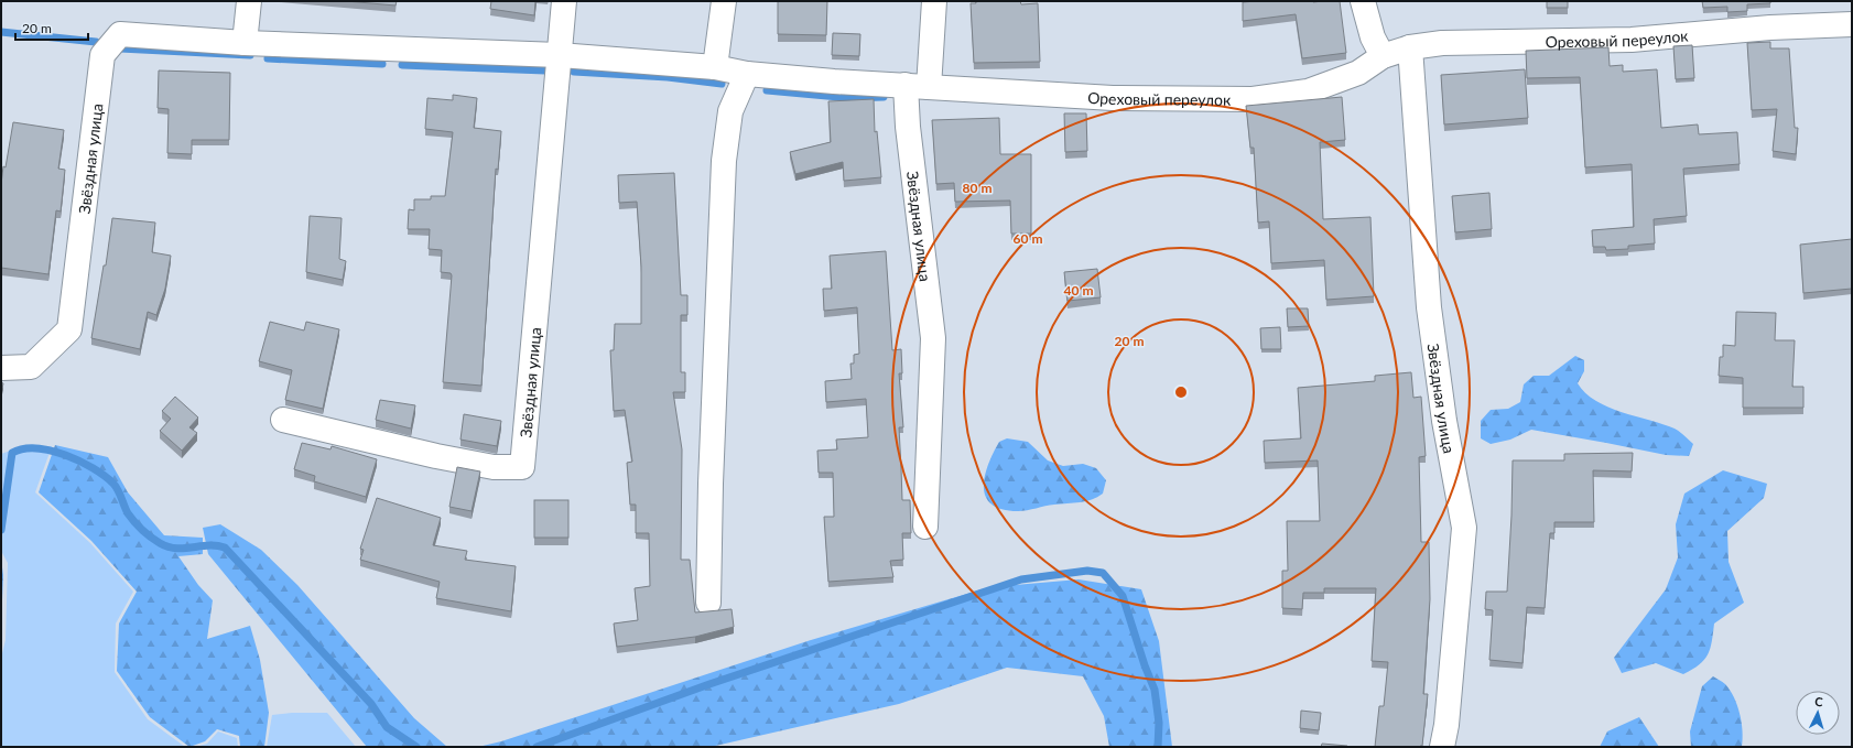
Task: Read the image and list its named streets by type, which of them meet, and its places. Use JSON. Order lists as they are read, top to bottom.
{
  "streets": {
    "street": ["Ореховый переулок", "Звёздная улица"]
  },
  "crossings": [
    ["Ореховый переулок", "Звёздная улица"]
  ],
  "scale_bar": "20 m",
  "north": "top",
  "rings": [
    "80 m",
    "60 m",
    "40 m",
    "20 m"
  ]
}
